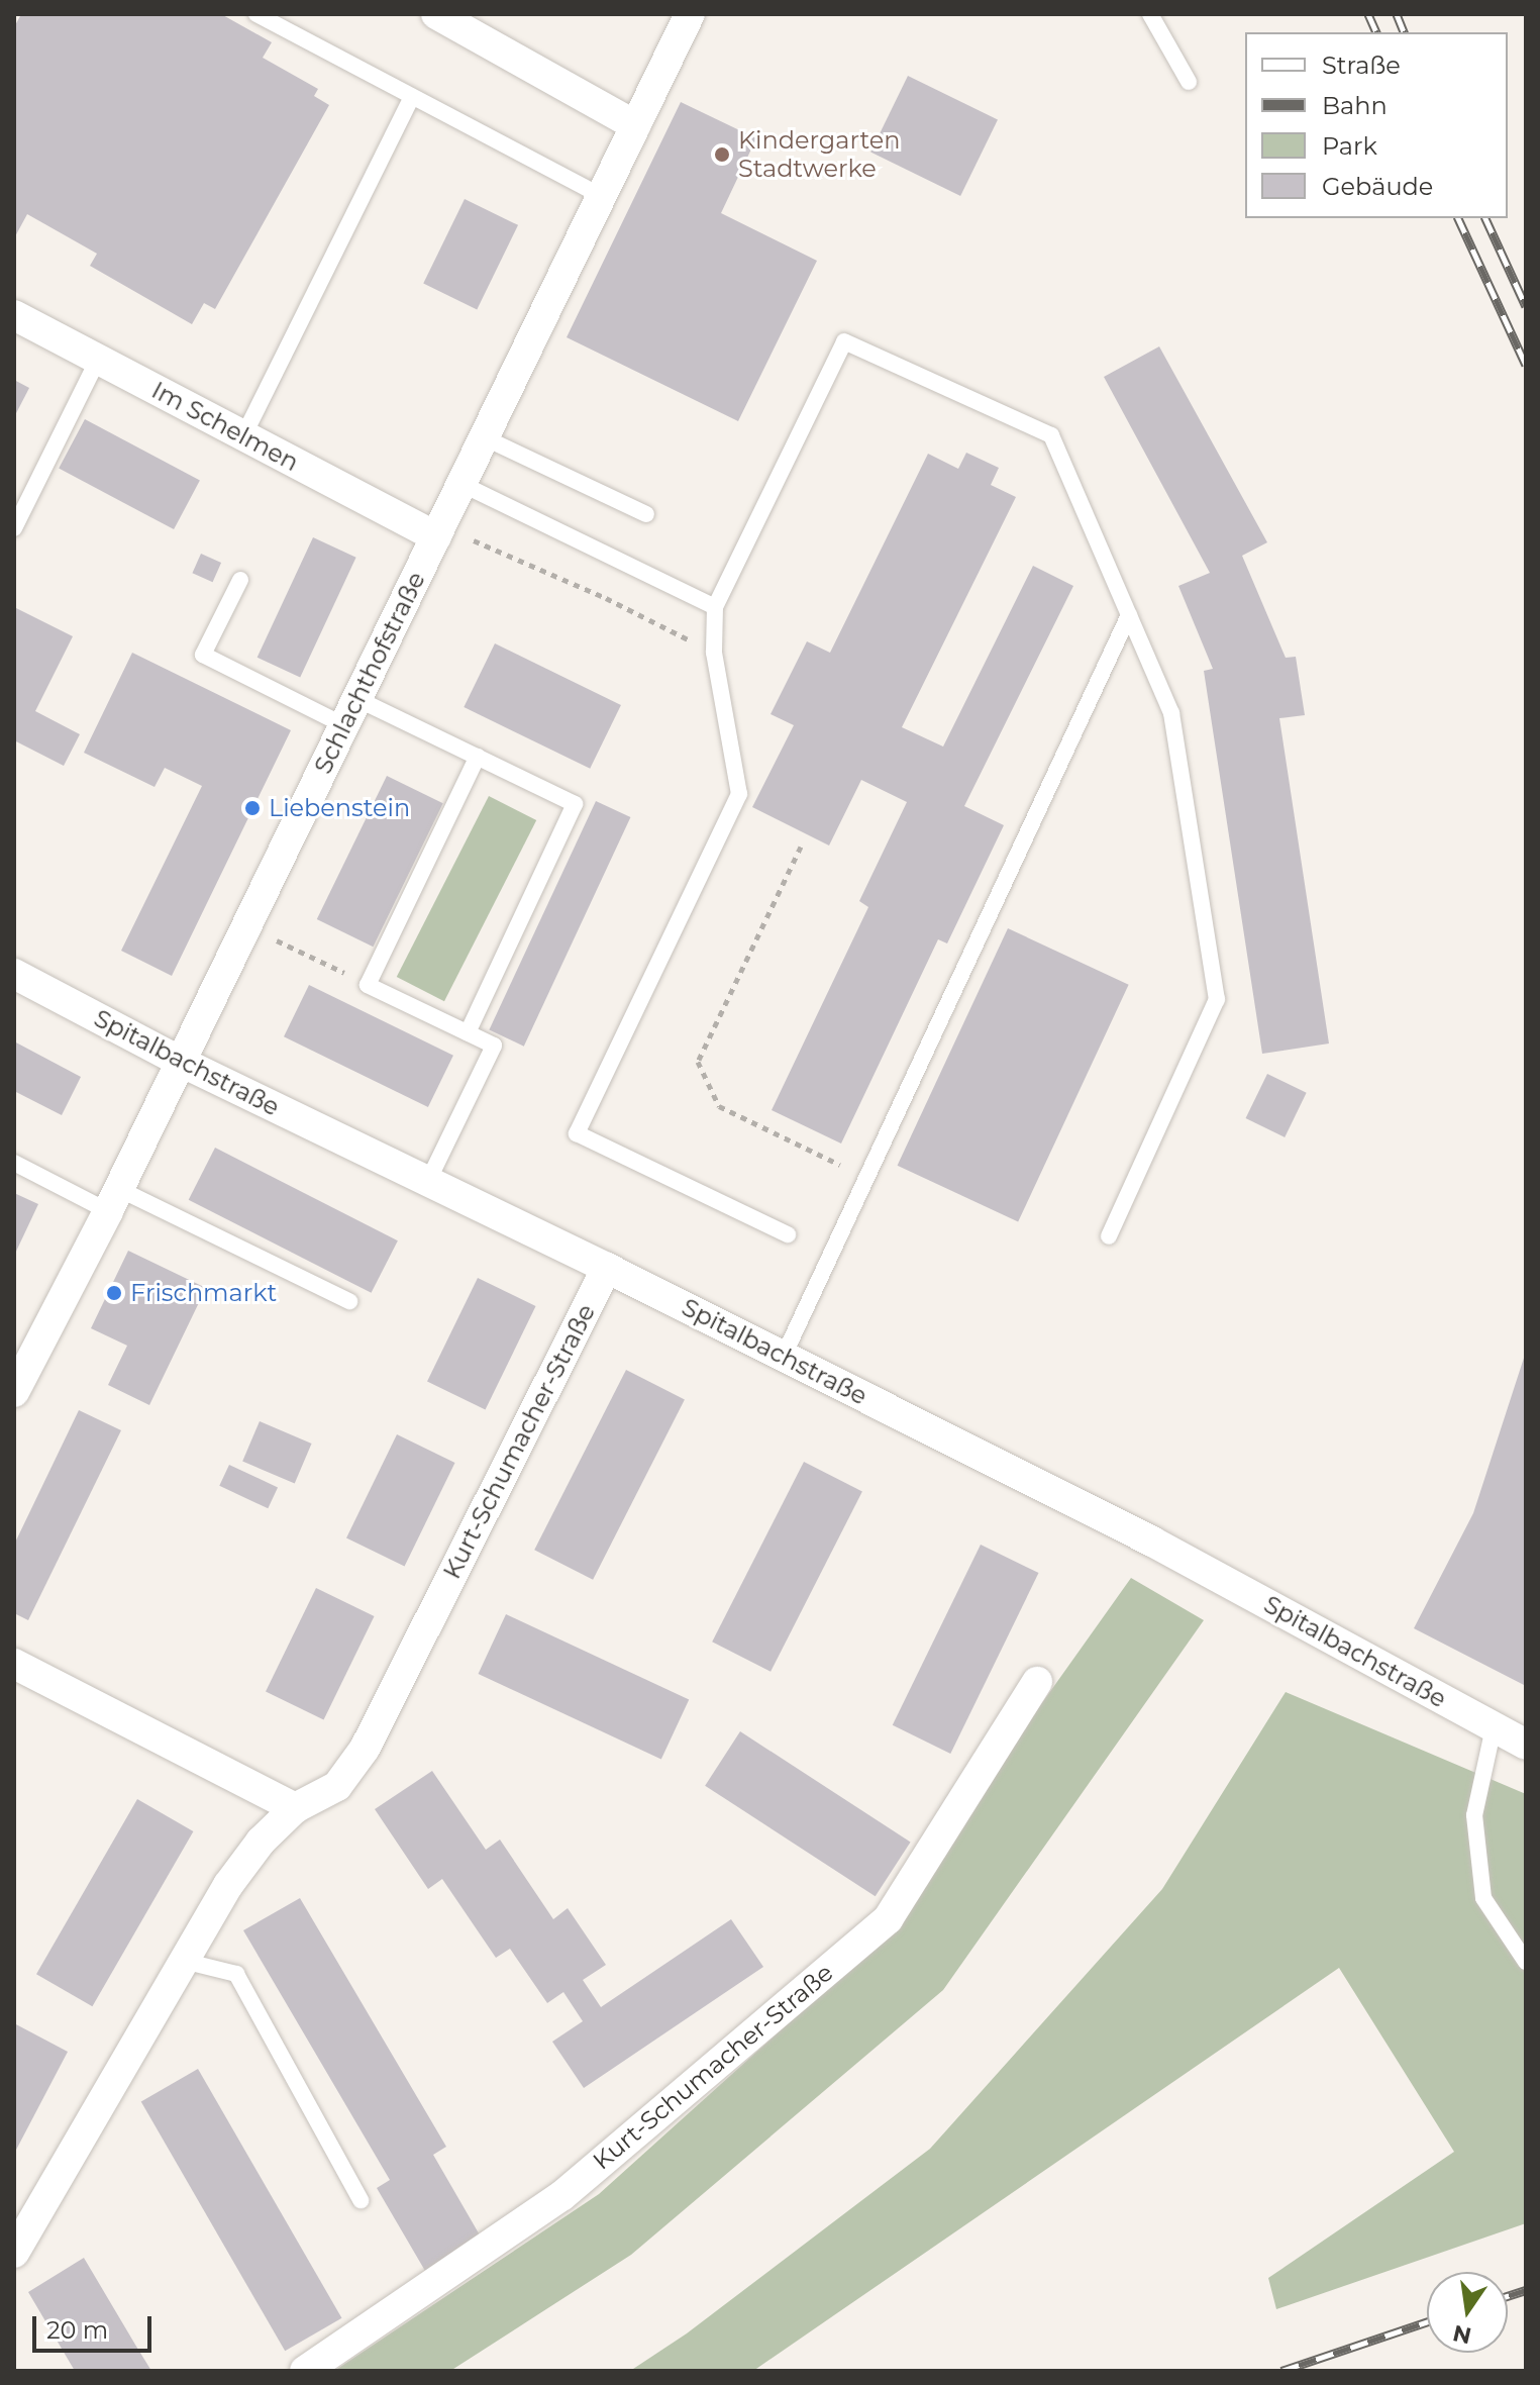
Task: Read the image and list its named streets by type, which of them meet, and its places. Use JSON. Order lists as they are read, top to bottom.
{
  "streets": {
    "street": [
      "Im Schelmen",
      "Schlachthofstraße",
      "Spitalbachstraße",
      "Kurt-Schumacher-Straße"
    ]
  },
  "crossings": [
    ["Im Schelmen", "Schlachthofstraße"],
    ["Schlachthofstraße", "Spitalbachstraße"],
    ["Spitalbachstraße", "Kurt-Schumacher-Straße"]
  ],
  "places": ["Kindergarten Stadtwerke", "Liebenstein", "Frischmarkt"],
  "legend": [
    "Straße",
    "Bahn",
    "Park",
    "Gebäude"
  ],
  "scale_bar": "20 m",
  "north": "bottom"
}
